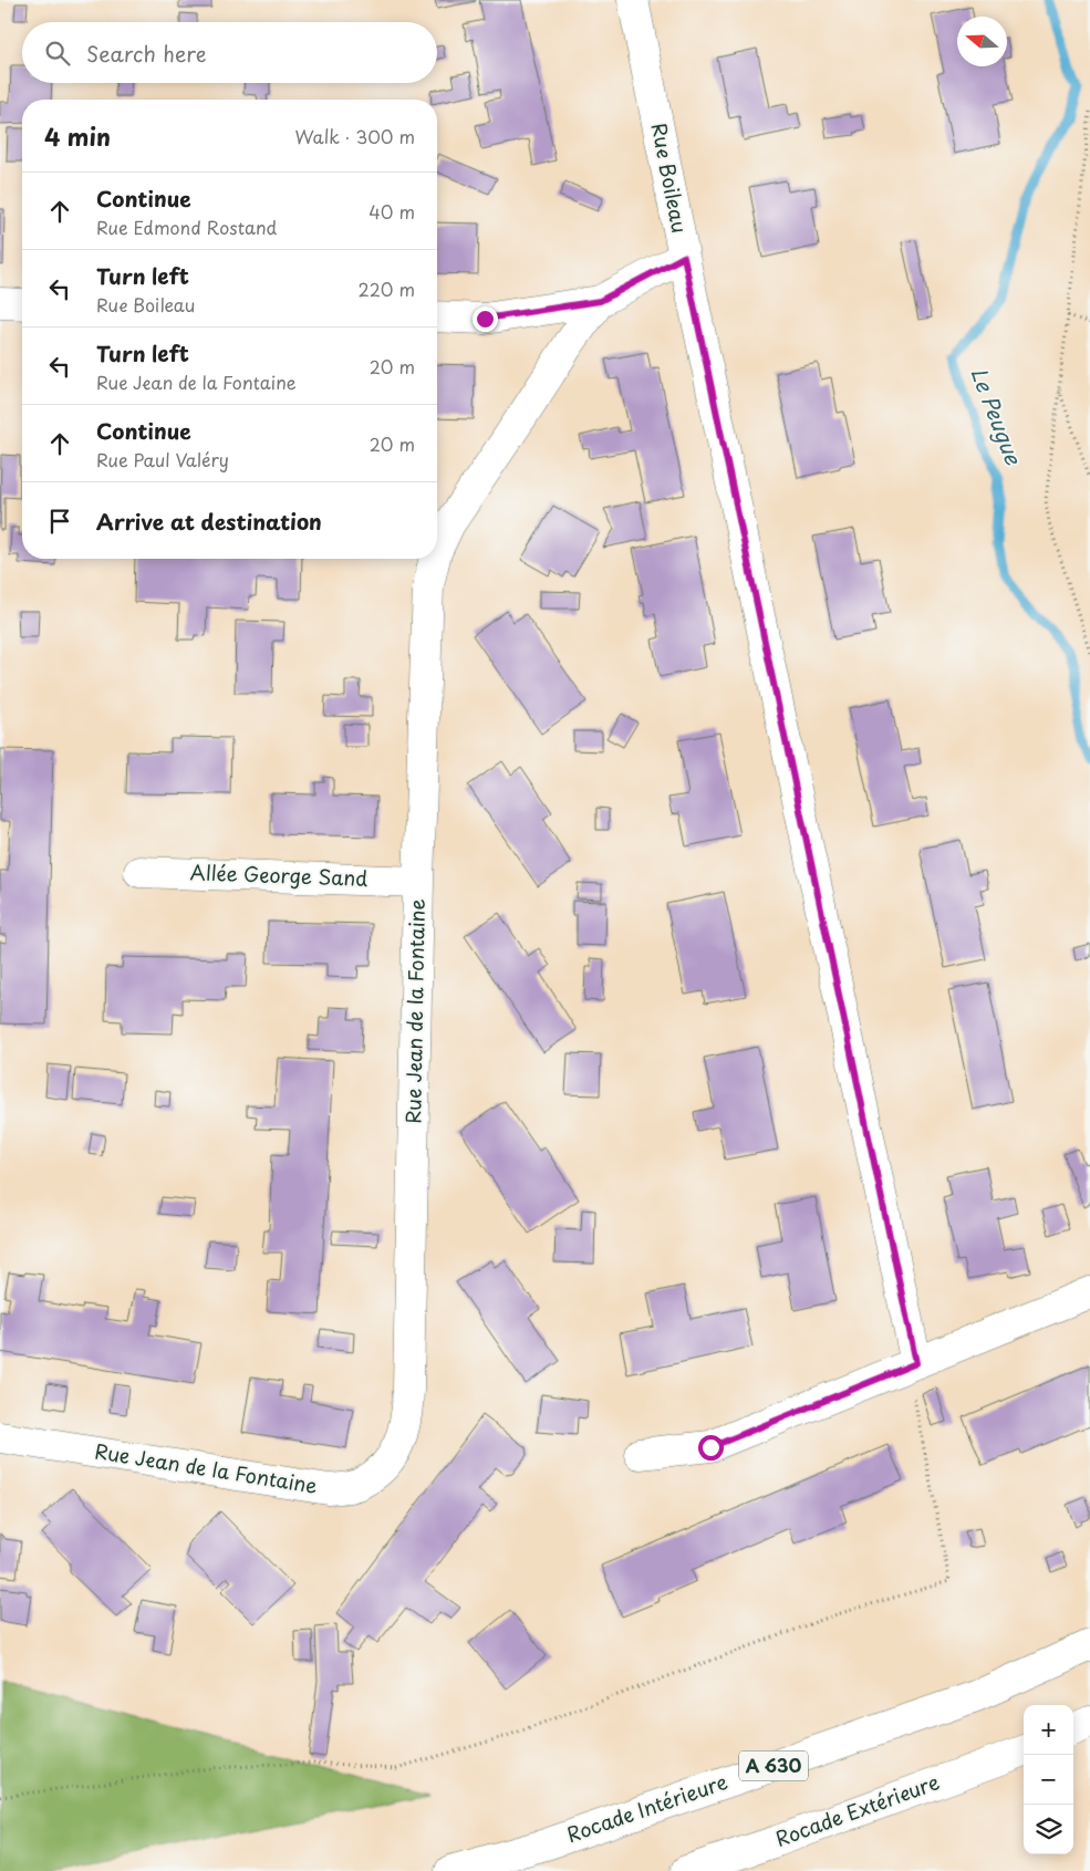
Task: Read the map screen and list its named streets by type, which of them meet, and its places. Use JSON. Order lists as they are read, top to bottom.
{
  "streets": {
    "main road": [
      "Rue Boileau",
      "Allée George Sand",
      "Rue Jean de la Fontaine",
      "A 630",
      "Rocade Intérieure",
      "Rocade Extérieure"
    ]
  },
  "crossings": [
    ["Rue Boileau", "Rue Jean de la Fontaine"],
    ["Allée George Sand", "Rue Jean de la Fontaine"]
  ],
  "water": ["Le Peugue"],
  "north": "left",
  "page": {
    "search": "Search here",
    "heading": ["4 min", "Walk · 300 m"],
    "list": [
      ["Continue", "Rue Edmond Rostand", "40 m"],
      ["Turn left", "Rue Boileau", "220 m"],
      ["Turn left", "Rue Jean de la Fontaine", "20 m"],
      ["Continue", "Rue Paul Valéry", "20 m"],
      "Arrive at destination"
    ],
    "map_buttons": ["+", "−"]
  }
}
